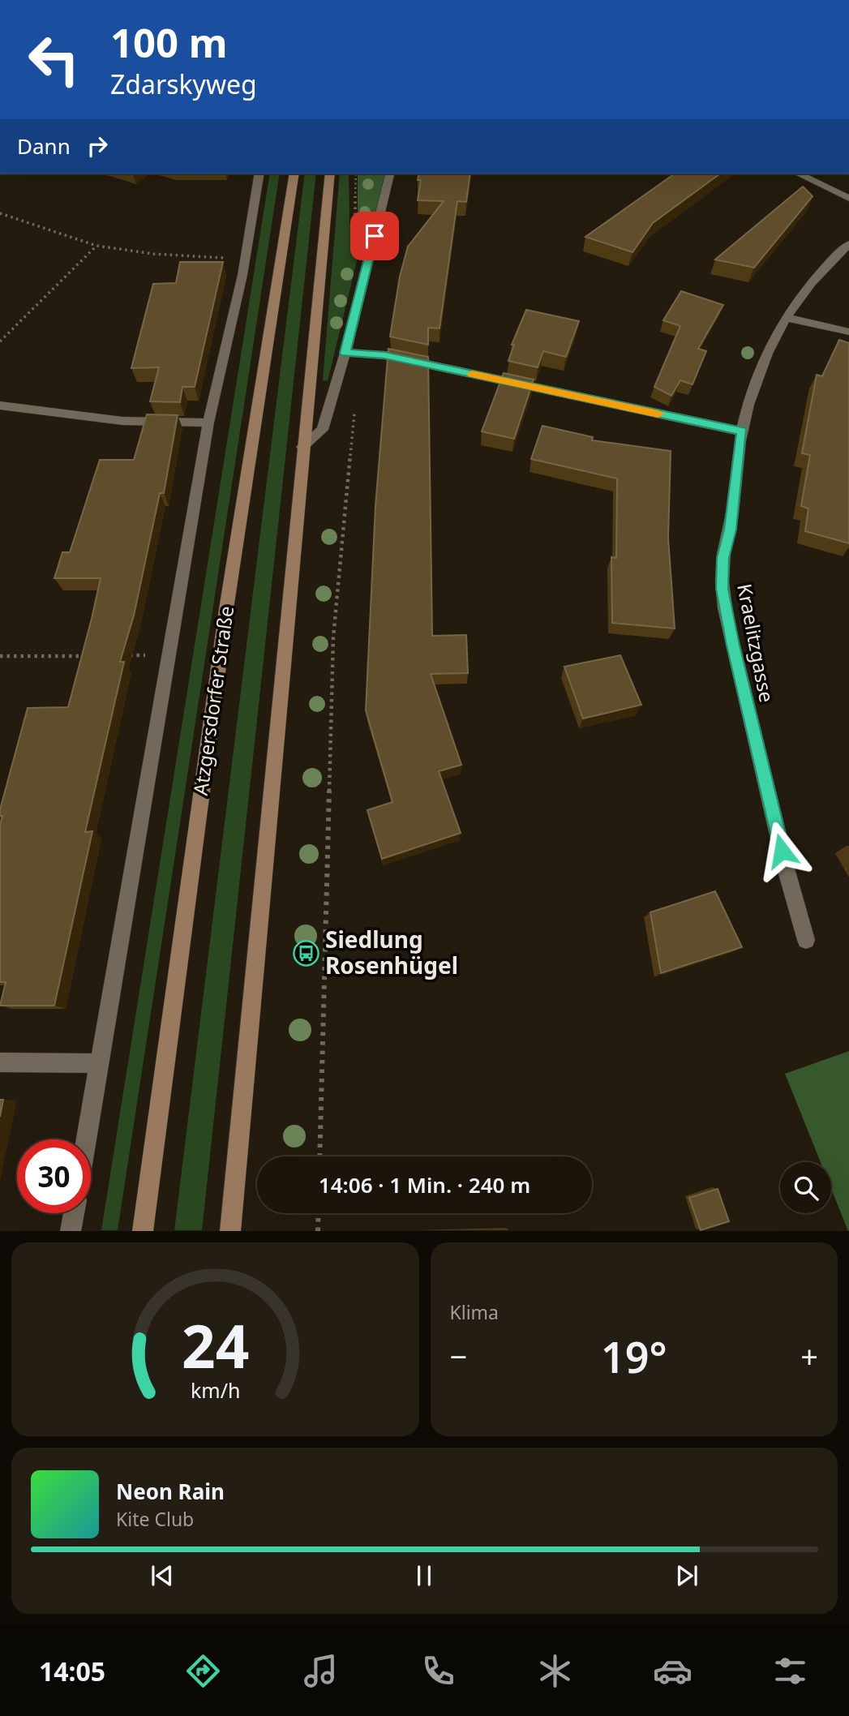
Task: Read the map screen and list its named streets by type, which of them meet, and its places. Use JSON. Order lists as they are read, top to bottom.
{
  "streets": {
    "main road": ["Atzgersdorfer Straße"],
    "street": ["Kraelitzgasse"]
  },
  "places": {
    "bus stop": ["Siedlung Rosenhügel"]
  },
  "page": {
    "turn": ["100 m", "Zdarskyweg"],
    "then": "Dann",
    "limit": "30",
    "trip": "14:06 · 1 Min. · 240 m",
    "tile": "Klima",
    "heat": ["−", "19°", "+"],
    "song": ["Neon Rain", "Kite Club"],
    "tabs": "14:05",
    "gauge": ["24", "km/h"]
  }
}
